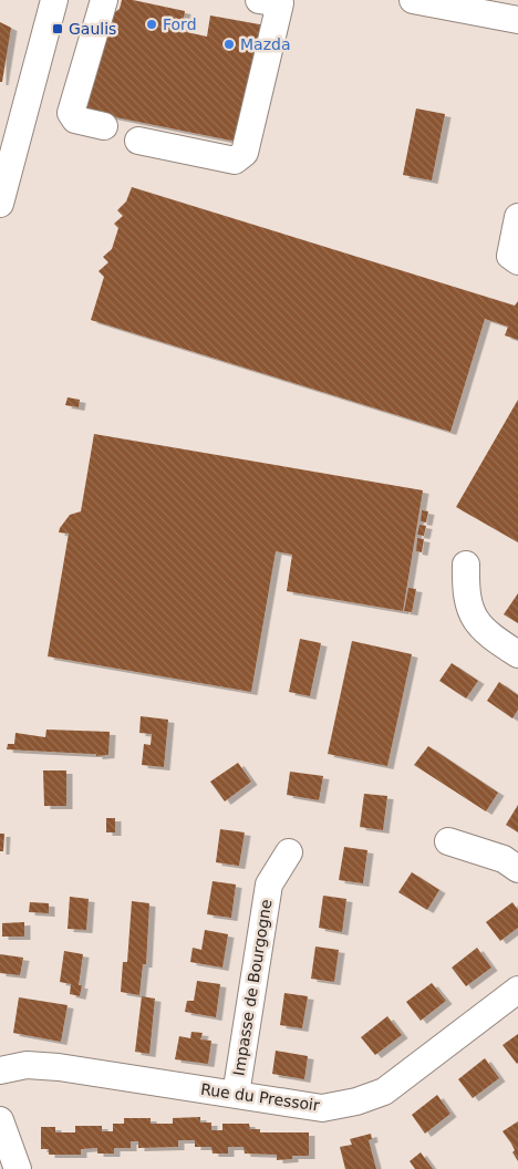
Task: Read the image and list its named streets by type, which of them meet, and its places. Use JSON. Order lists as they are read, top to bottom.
{
  "streets": {
    "street": ["Impasse de Bourgogne", "Rue du Pressoir"]
  },
  "crossings": [
    ["Impasse de Bourgogne", "Rue du Pressoir"]
  ],
  "places": {
    "other": ["Ford", "Mazda"],
    "transit": ["Gaulis"]
  }
}
